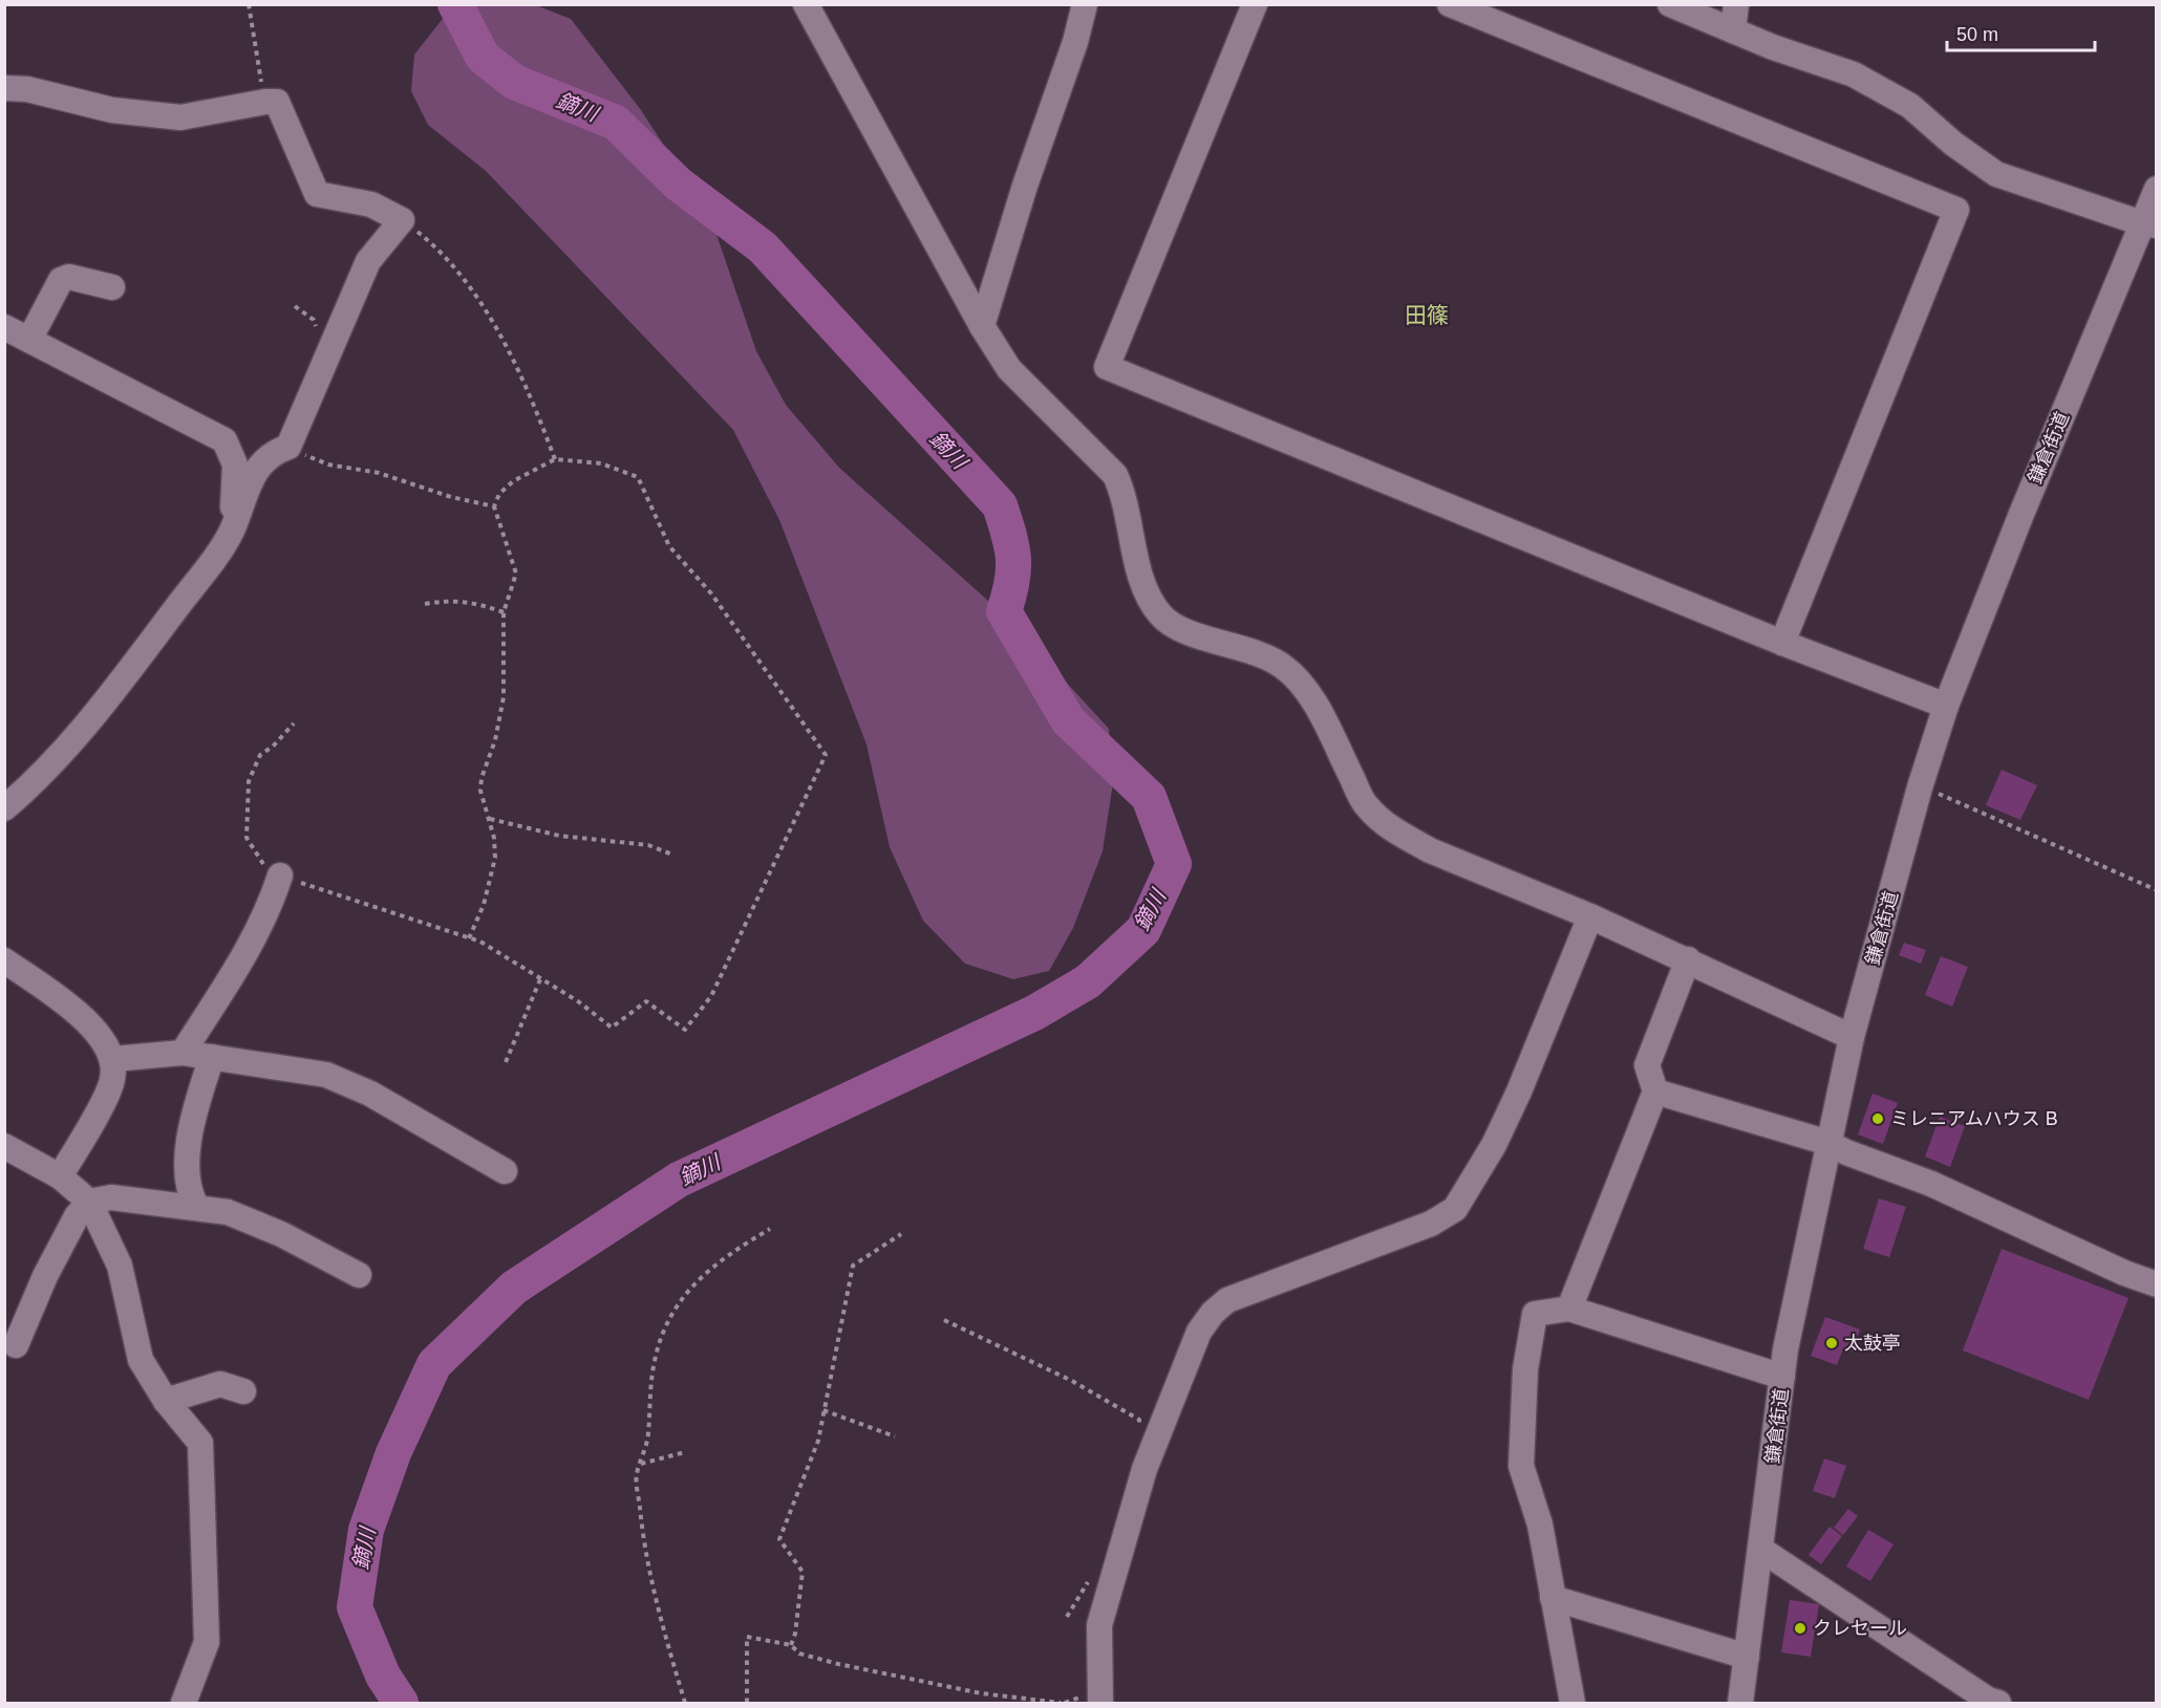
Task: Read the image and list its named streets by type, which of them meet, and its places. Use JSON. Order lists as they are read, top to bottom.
{
  "streets": {
    "street": ["鎌倉街道"]
  },
  "districts": ["田篠"],
  "water": ["鏑川"],
  "places": ["ミレニアムハウス B", "太鼓亭", "クレセール"],
  "scale_bar": "50 m"
}
